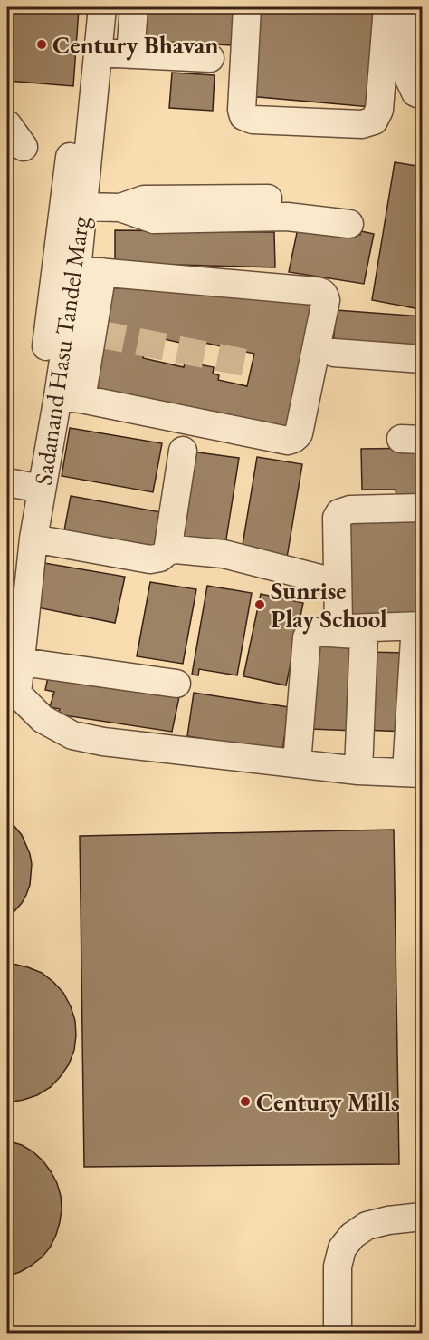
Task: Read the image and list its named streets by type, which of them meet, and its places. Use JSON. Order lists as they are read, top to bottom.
{
  "streets": {
    "street": ["Sadanand Hasu Tandel Marg"]
  },
  "places": ["Century Bhavan", "Sunrise Play School", "Century Mills"]
}
